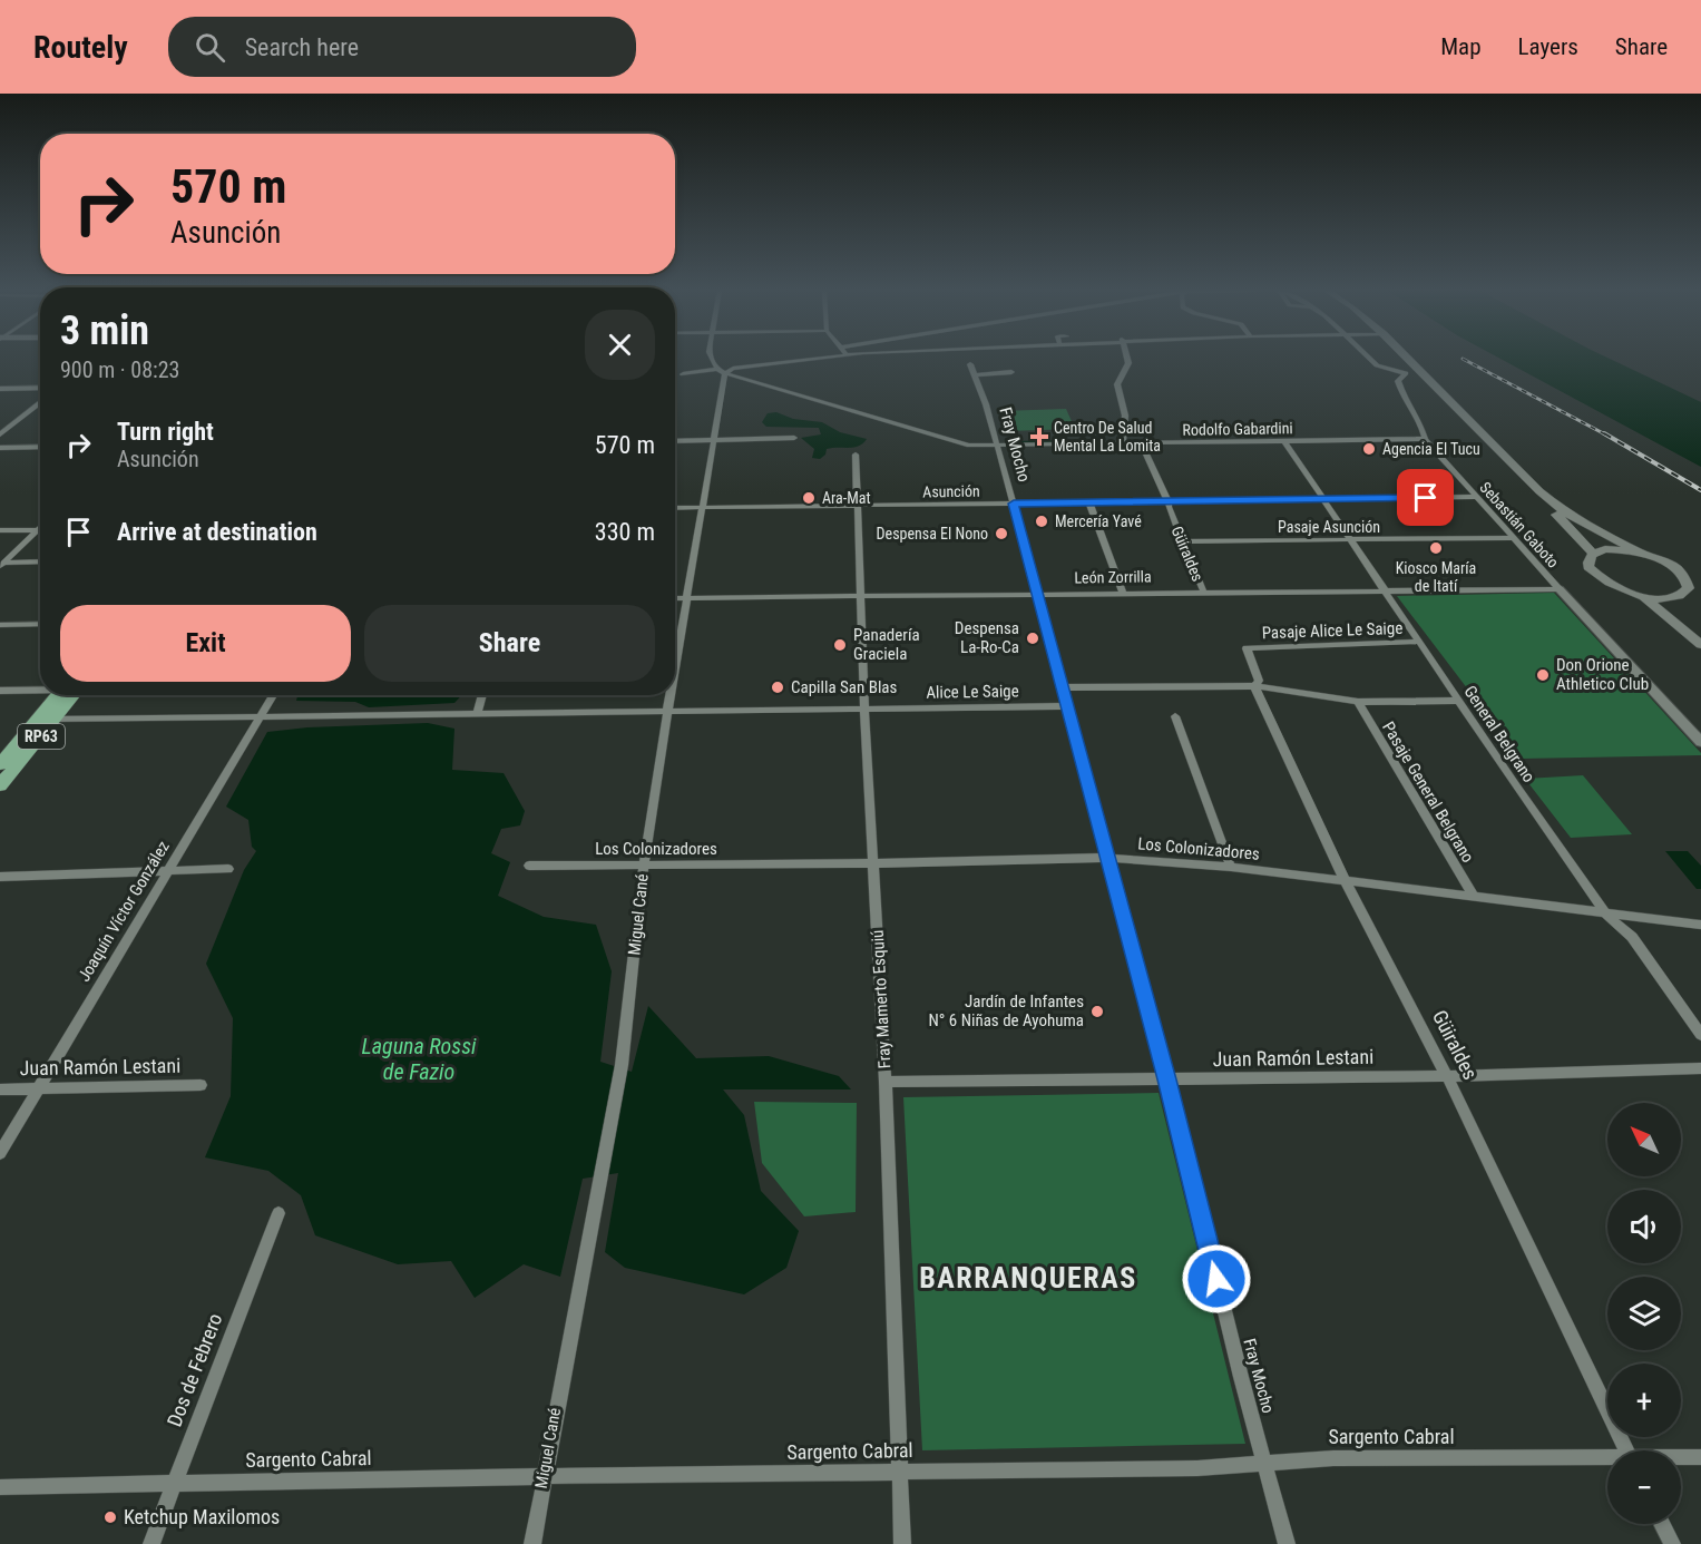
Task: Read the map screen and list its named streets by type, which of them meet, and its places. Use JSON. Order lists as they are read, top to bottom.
{
  "streets": {
    "main road": ["RP63"],
    "street": [
      "Rodolfo Gabardini",
      "Fray Mocho",
      "Asunción",
      "Sebastián Gaboto",
      "Pasaje Asunción",
      "Güiraldes",
      "León Zorrilla",
      "Pasaje Alice Le Saige",
      "Alice Le Saige",
      "General Belgrano",
      "Pasaje General Belgrano",
      "Los Colonizadores",
      "Joaquín Víctor González",
      "Miguel Cané",
      "Fray Mamerto Esquiú",
      "Juan Ramón Lestani",
      "Dos de Febrero",
      "Sargento Cabral"
    ]
  },
  "crossings": [
    ["Rodolfo Gabardini", "Fray Mocho"],
    ["Rodolfo Gabardini", "Sebastián Gaboto"],
    ["Rodolfo Gabardini", "Güiraldes"],
    ["Rodolfo Gabardini", "General Belgrano"],
    ["Rodolfo Gabardini", "Miguel Cané"],
    ["Fray Mocho", "Asunción"],
    ["Fray Mocho", "León Zorrilla"],
    ["Fray Mocho", "Alice Le Saige"],
    ["Fray Mocho", "Los Colonizadores"],
    ["Fray Mocho", "Juan Ramón Lestani"],
    ["Fray Mocho", "Sargento Cabral"],
    ["Asunción", "Sebastián Gaboto"],
    ["Asunción", "Güiraldes"],
    ["Asunción", "General Belgrano"],
    ["Asunción", "Miguel Cané"],
    ["Asunción", "Fray Mamerto Esquiú"],
    ["Sebastián Gaboto", "Pasaje Asunción"],
    ["Sebastián Gaboto", "León Zorrilla"],
    ["Pasaje Asunción", "Güiraldes"],
    ["Pasaje Asunción", "General Belgrano"],
    ["Güiraldes", "León Zorrilla"],
    ["Güiraldes", "Pasaje Alice Le Saige"],
    ["Güiraldes", "Los Colonizadores"],
    ["Güiraldes", "Juan Ramón Lestani"],
    ["León Zorrilla", "General Belgrano"],
    ["León Zorrilla", "Miguel Cané"],
    ["León Zorrilla", "Fray Mamerto Esquiú"],
    ["Pasaje Alice Le Saige", "General Belgrano"],
    ["Alice Le Saige", "RP63"],
    ["Alice Le Saige", "Joaquín Víctor González"],
    ["Alice Le Saige", "Miguel Cané"],
    ["Alice Le Saige", "Fray Mamerto Esquiú"],
    ["General Belgrano", "Los Colonizadores"],
    ["Pasaje General Belgrano", "Los Colonizadores"],
    ["Los Colonizadores", "Miguel Cané"],
    ["Los Colonizadores", "Fray Mamerto Esquiú"],
    ["Joaquín Víctor González", "Juan Ramón Lestani"],
    ["Miguel Cané", "Sargento Cabral"],
    ["Fray Mamerto Esquiú", "Juan Ramón Lestani"],
    ["Fray Mamerto Esquiú", "Sargento Cabral"],
    ["Dos de Febrero", "Sargento Cabral"]
  ],
  "districts": ["BARRANQUERAS"],
  "water": ["Laguna Rossi de Fazio"],
  "places": {
    "health": ["Centro De Salud Mental La Lomita"],
    "other": [
      "Agencia El Tucu",
      "Ara-Mat",
      "Mercería Yavé",
      "Despensa El Nono",
      "Kiosco María de Itatí",
      "Despensa La-Ro-Ca",
      "Panadería Graciela",
      "Don Orione Athletico Club",
      "Capilla San Blas",
      "Jardín de Infantes N° 6 Niñas de Ayohuma",
      "Ketchup Maxilomos"
    ]
  },
  "north": "top left",
  "page": {
    "header": "Routely",
    "search": "Search here",
    "nav": ["Map", "Layers", "Share"],
    "turn": ["570 m", "Asunción"],
    "heading": ["3 min", "900 m · 08:23"],
    "list": [
      {
        "name": "Turn right",
        "note": "Asunción",
        "value": "570 m"
      },
      {
        "name": "Arrive at destination",
        "value": "330 m"
      }
    ],
    "buttons": ["Exit", "Share"],
    "map_buttons": ["+", "−"]
  }
}
